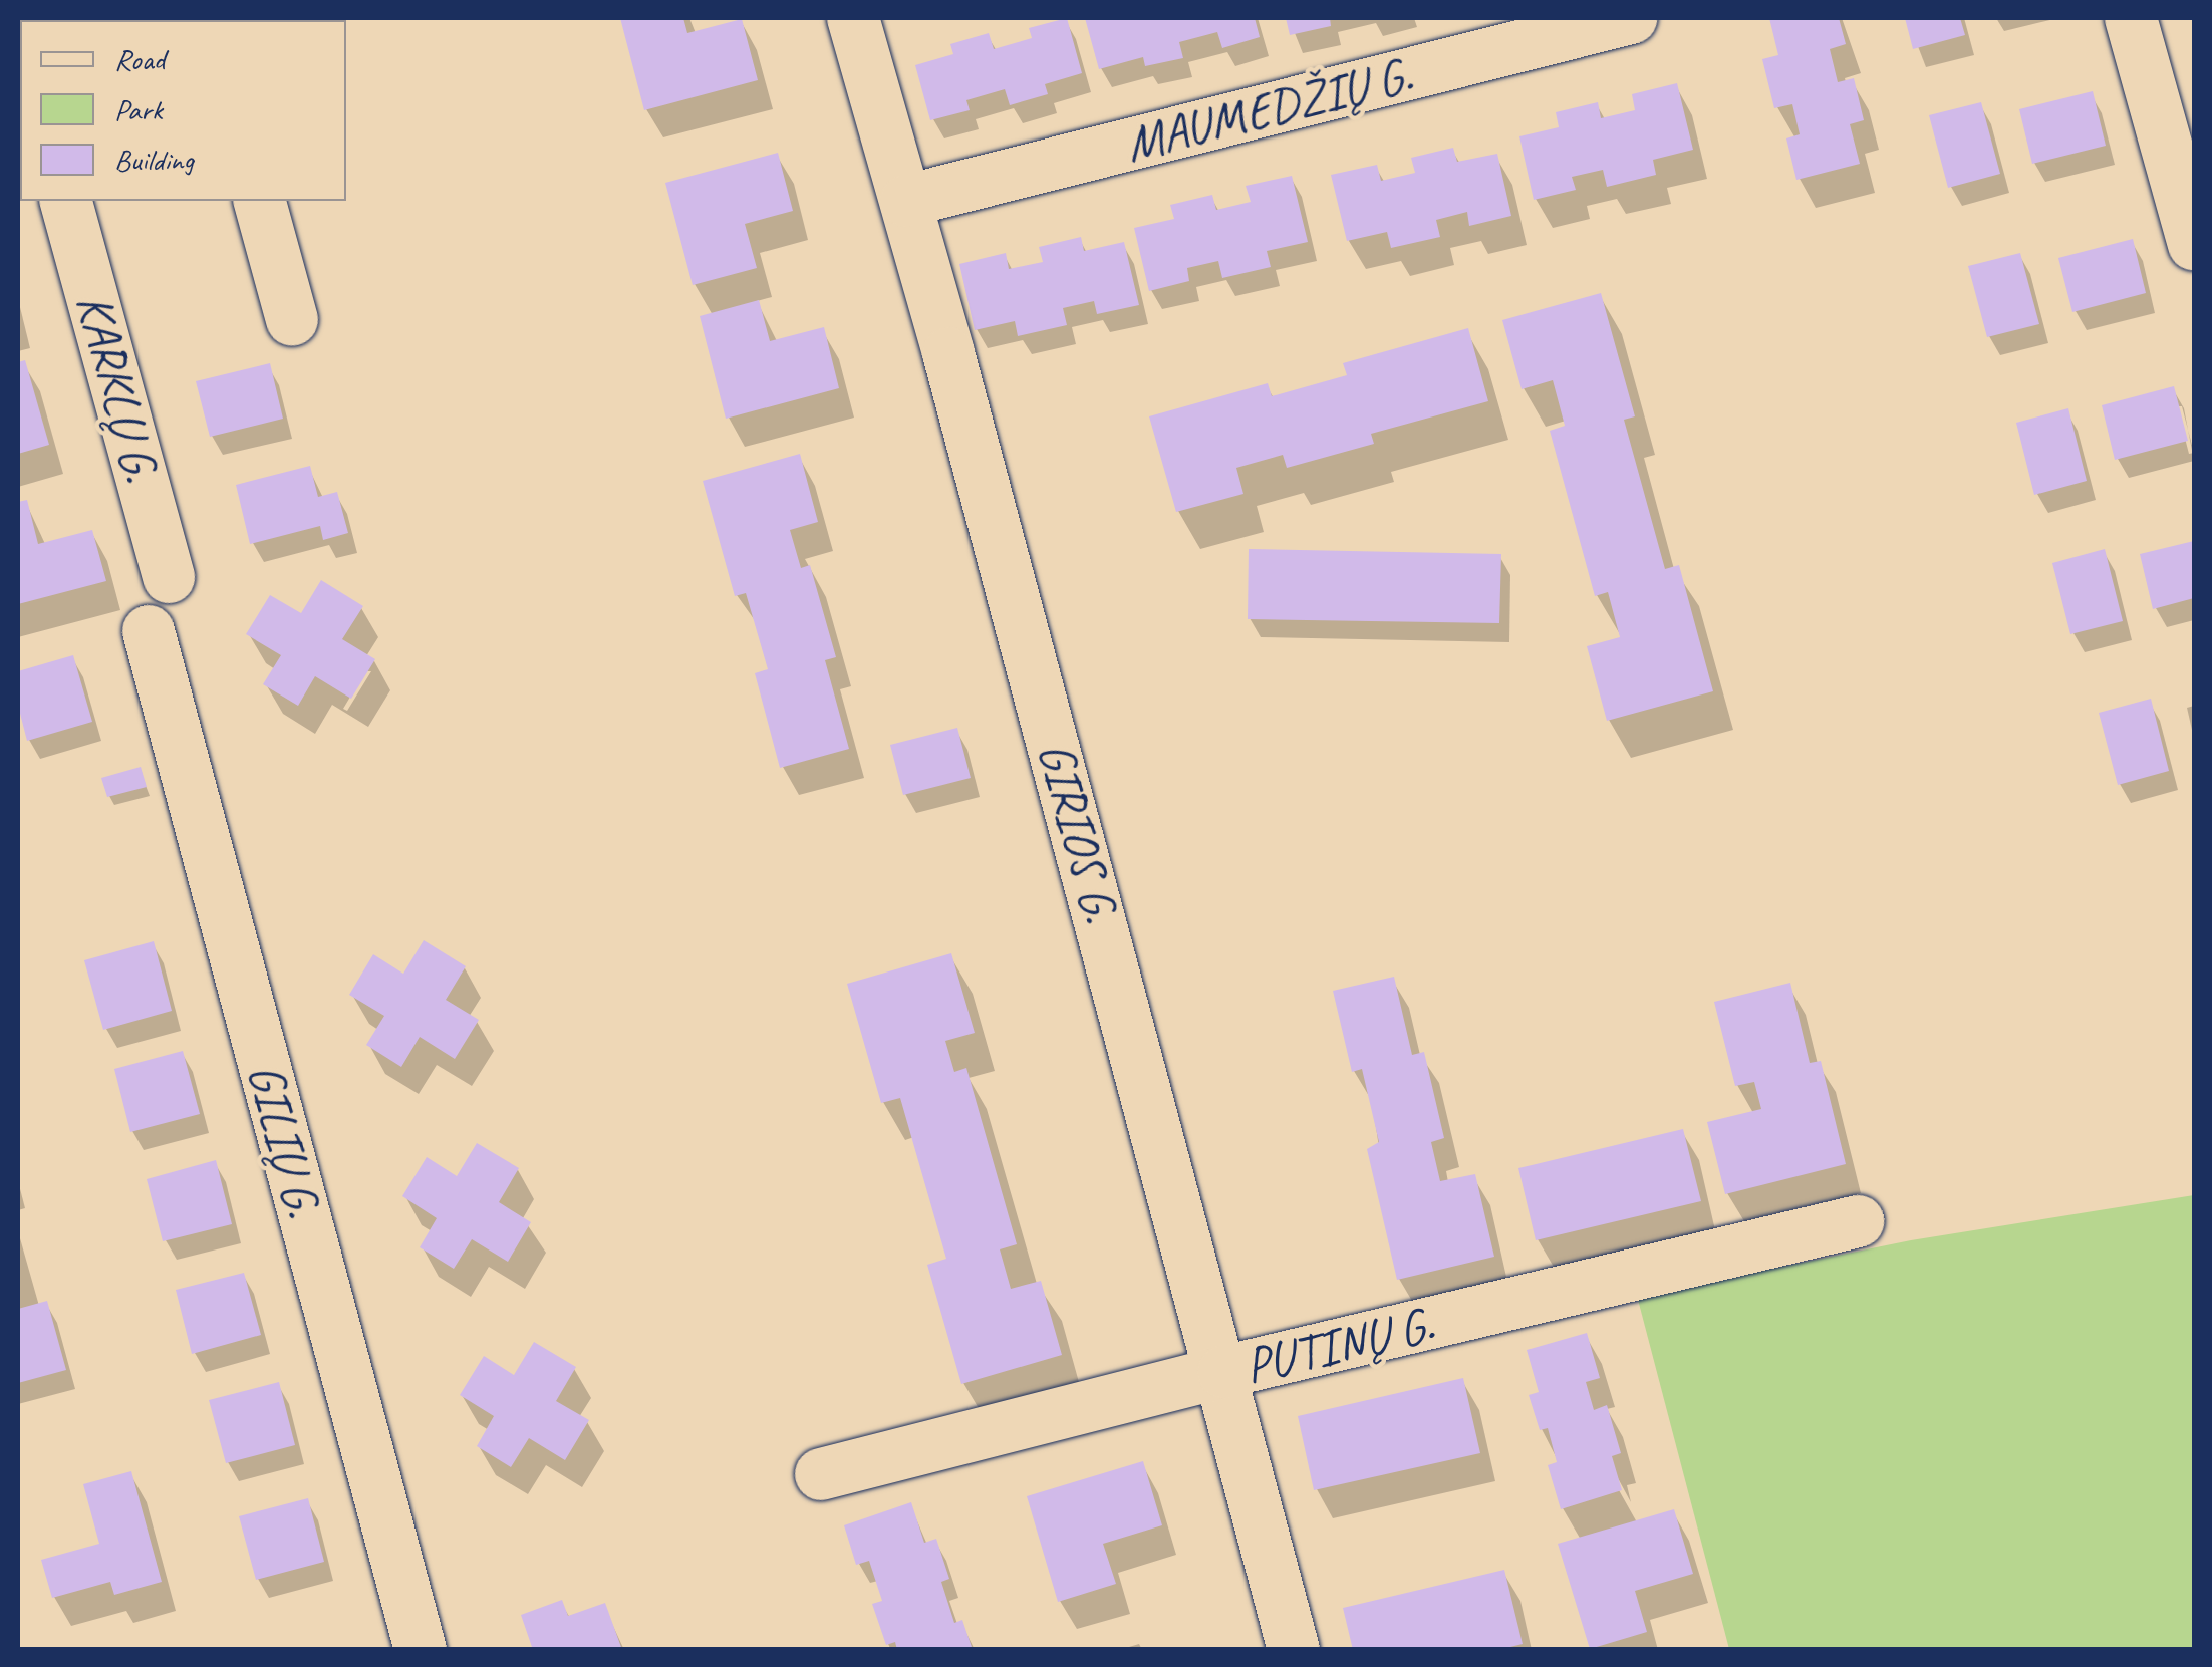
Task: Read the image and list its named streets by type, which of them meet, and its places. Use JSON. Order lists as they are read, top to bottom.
{
  "streets": {
    "street": [
      "MAUMEDŽIŲ G.",
      "KARKLŲ G.",
      "GIRIOS G.",
      "GILIŲ G.",
      "PUTINŲ G."
    ]
  },
  "crossings": [
    ["MAUMEDŽIŲ G.", "GIRIOS G."],
    ["GIRIOS G.", "PUTINŲ G."]
  ],
  "legend": ["Road", "Park", "Building"]
}
